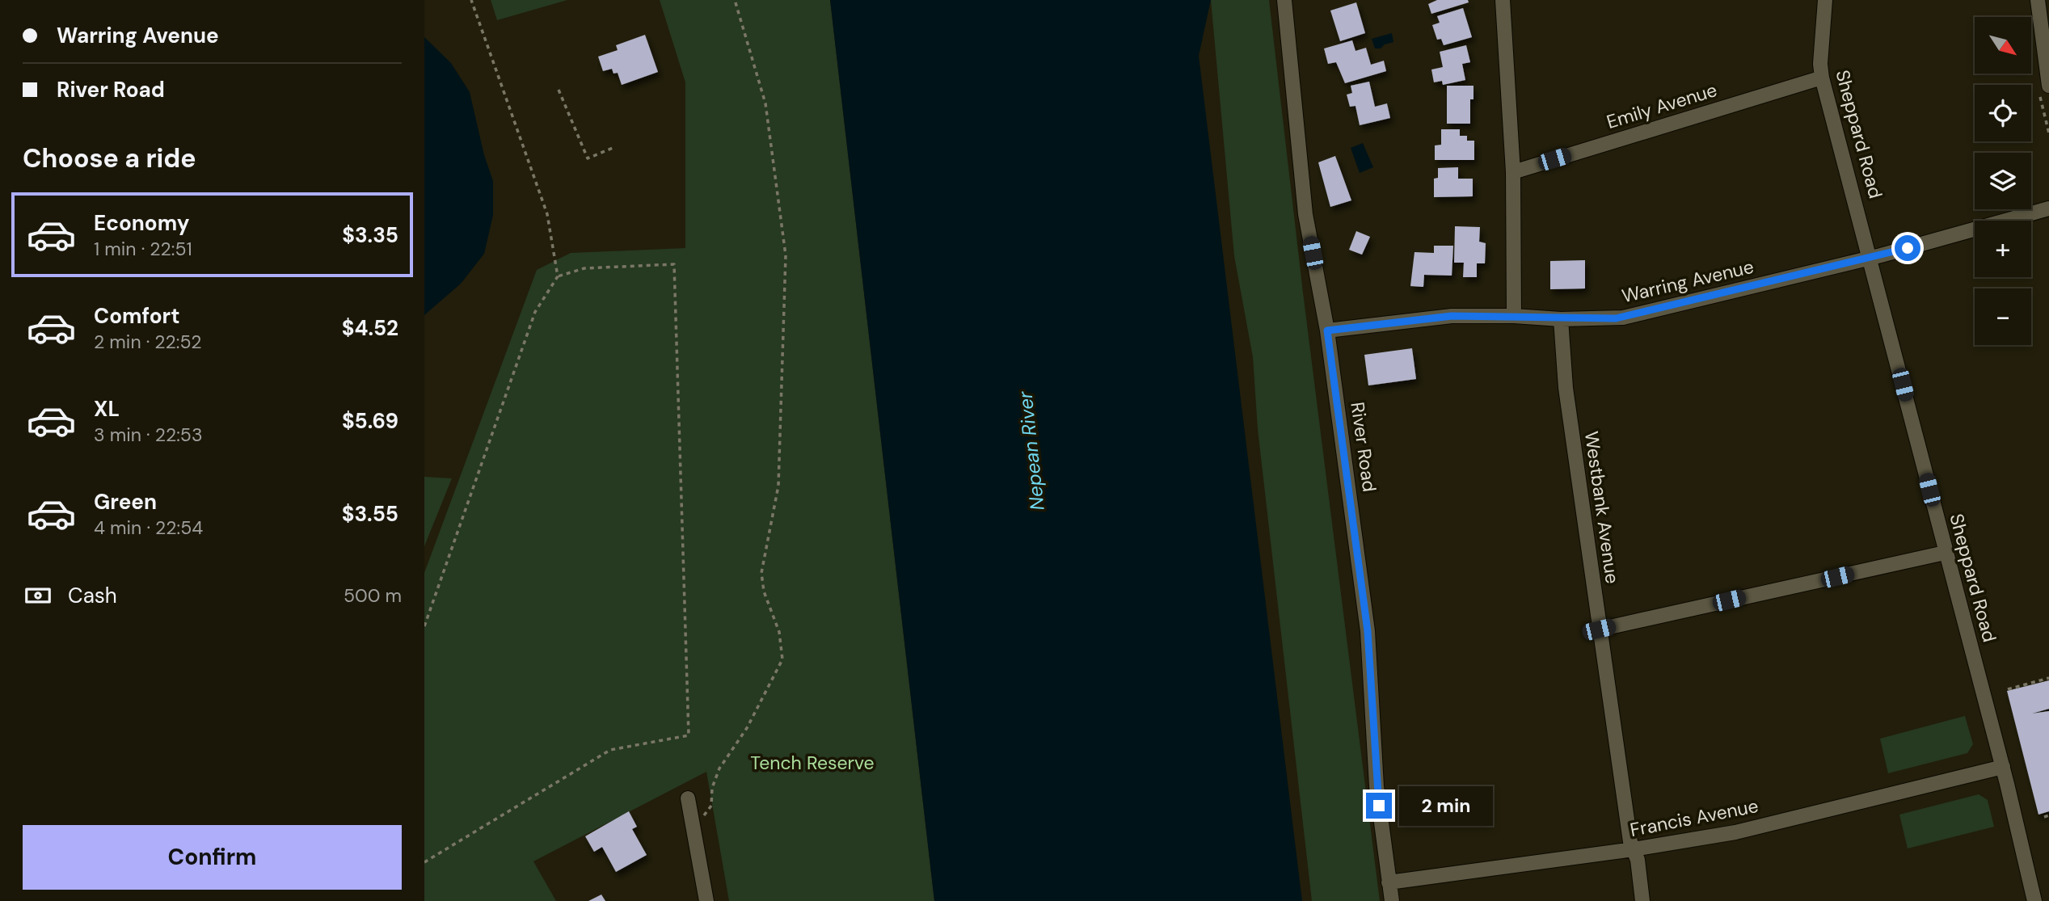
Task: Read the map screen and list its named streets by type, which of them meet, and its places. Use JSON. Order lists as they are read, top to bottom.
{
  "streets": {
    "street": [
      "Emily Avenue",
      "Sheppard Road",
      "Warring Avenue",
      "River Road",
      "Westbank Avenue",
      "Francis Avenue"
    ]
  },
  "crossings": [
    ["Emily Avenue", "Sheppard Road"],
    ["Sheppard Road", "Warring Avenue"],
    ["Sheppard Road", "Francis Avenue"],
    ["Warring Avenue", "River Road"],
    ["Warring Avenue", "Westbank Avenue"],
    ["River Road", "Francis Avenue"],
    ["Westbank Avenue", "Francis Avenue"]
  ],
  "water": ["Nepean River"],
  "parks": ["Tench Reserve"],
  "north": "bottom right",
  "page": {
    "banner": ["Warring Avenue", "River Road"],
    "map_buttons": ["+", "−"],
    "heading": "Choose a ride",
    "list": [
      {
        "name": "Economy",
        "note": "1 min · 22:51",
        "value": "$3.35"
      },
      {
        "name": "Comfort",
        "note": "2 min · 22:52",
        "value": "$4.52"
      },
      {
        "name": "XL",
        "note": "3 min · 22:53",
        "value": "$5.69"
      },
      {
        "name": "Green",
        "note": "4 min · 22:54",
        "value": "$3.55"
      }
    ],
    "pay": ["Cash", "500 m"],
    "bubble": "2 min",
    "buttons": "Confirm"
  }
}
